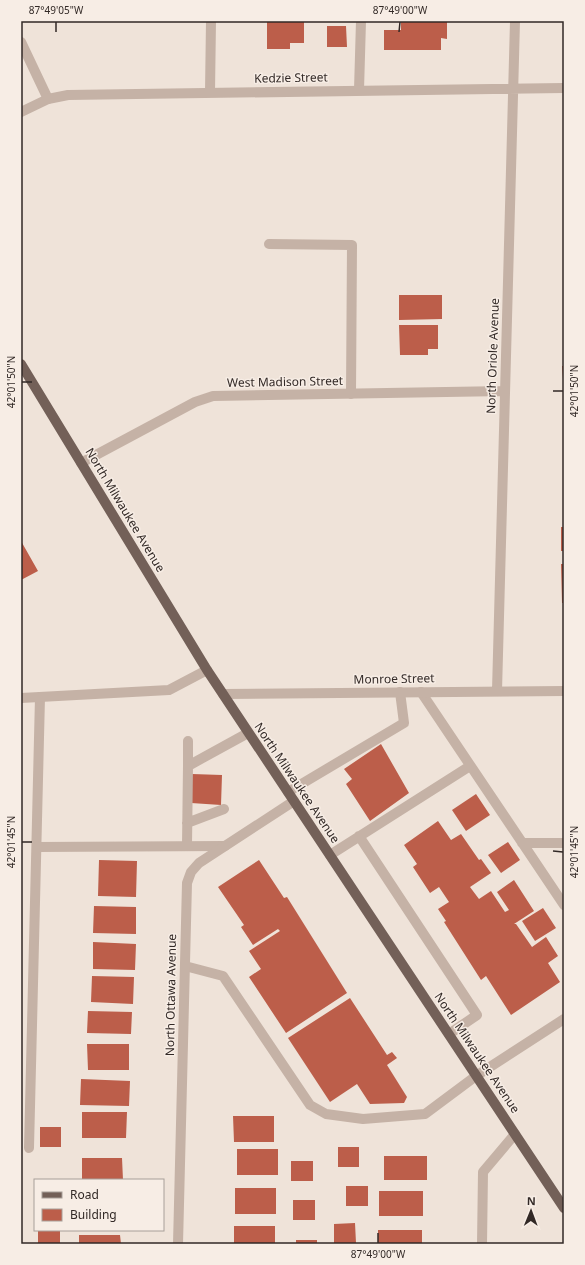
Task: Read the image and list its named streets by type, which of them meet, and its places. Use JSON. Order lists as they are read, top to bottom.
{
  "streets": {
    "main road": ["North Milwaukee Avenue"],
    "street": [
      "Kedzie Street",
      "North Oriole Avenue",
      "West Madison Street",
      "Monroe Street",
      "North Ottawa Avenue"
    ]
  },
  "crossings": [
    ["Kedzie Street", "North Oriole Avenue"],
    ["North Oriole Avenue", "West Madison Street"],
    ["North Oriole Avenue", "Monroe Street"],
    ["West Madison Street", "North Milwaukee Avenue"],
    ["North Milwaukee Avenue", "Monroe Street"],
    ["North Milwaukee Avenue", "North Ottawa Avenue"]
  ],
  "legend": ["Road", "Building"],
  "north": "top",
  "coordinates": [
    "87°49'05\"W",
    "87°49'00\"W",
    "42°01'50\"N",
    "42°01'45\"N"
  ]
}
